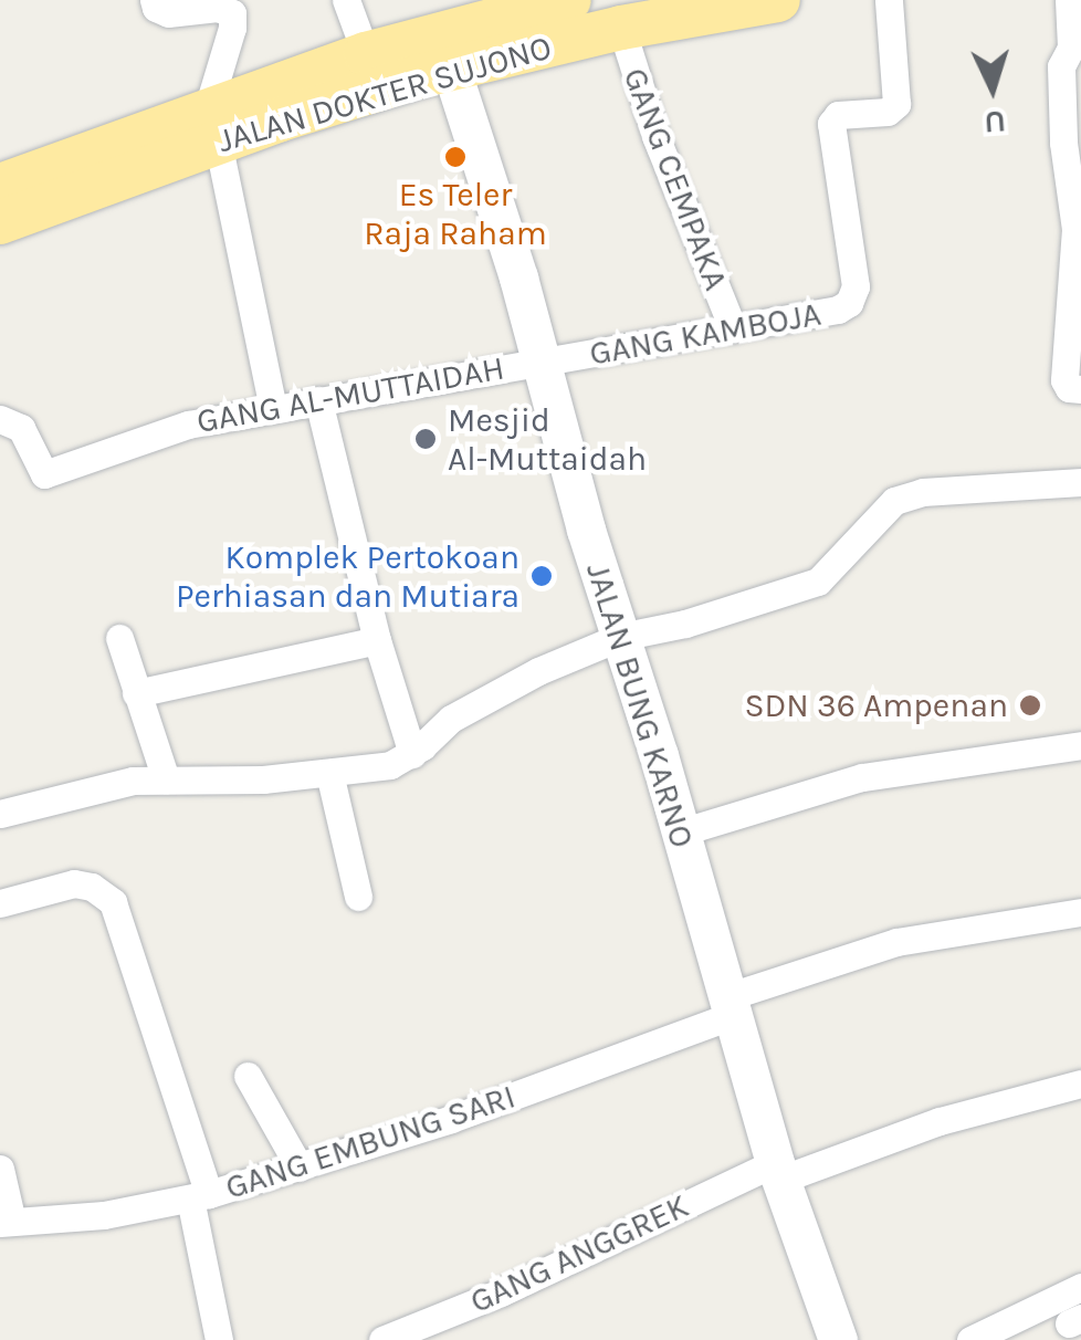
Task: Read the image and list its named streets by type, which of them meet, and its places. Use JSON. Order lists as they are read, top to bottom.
{
  "streets": {
    "highway": ["JALAN DOKTER SUJONO"],
    "main road": ["JALAN BUNG KARNO"],
    "street": [
      "GANG CEMPAKA",
      "GANG KAMBOJA",
      "GANG AL-MUTTAIDAH",
      "GANG EMBUNG SARI",
      "GANG ANGGREK"
    ]
  },
  "crossings": [
    ["JALAN DOKTER SUJONO", "GANG CEMPAKA"],
    ["JALAN DOKTER SUJONO", "JALAN BUNG KARNO"],
    ["GANG CEMPAKA", "GANG KAMBOJA"],
    ["GANG KAMBOJA", "GANG AL-MUTTAIDAH"],
    ["GANG KAMBOJA", "JALAN BUNG KARNO"],
    ["GANG AL-MUTTAIDAH", "JALAN BUNG KARNO"],
    ["JALAN BUNG KARNO", "GANG EMBUNG SARI"],
    ["JALAN BUNG KARNO", "GANG ANGGREK"]
  ],
  "places": [
    "Es Teler Raja Raham",
    "Mesjid Al-Muttaidah",
    "Komplek Pertokoan Perhiasan dan Mutiara",
    "SDN 36 Ampenan"
  ],
  "north": "bottom"
}
